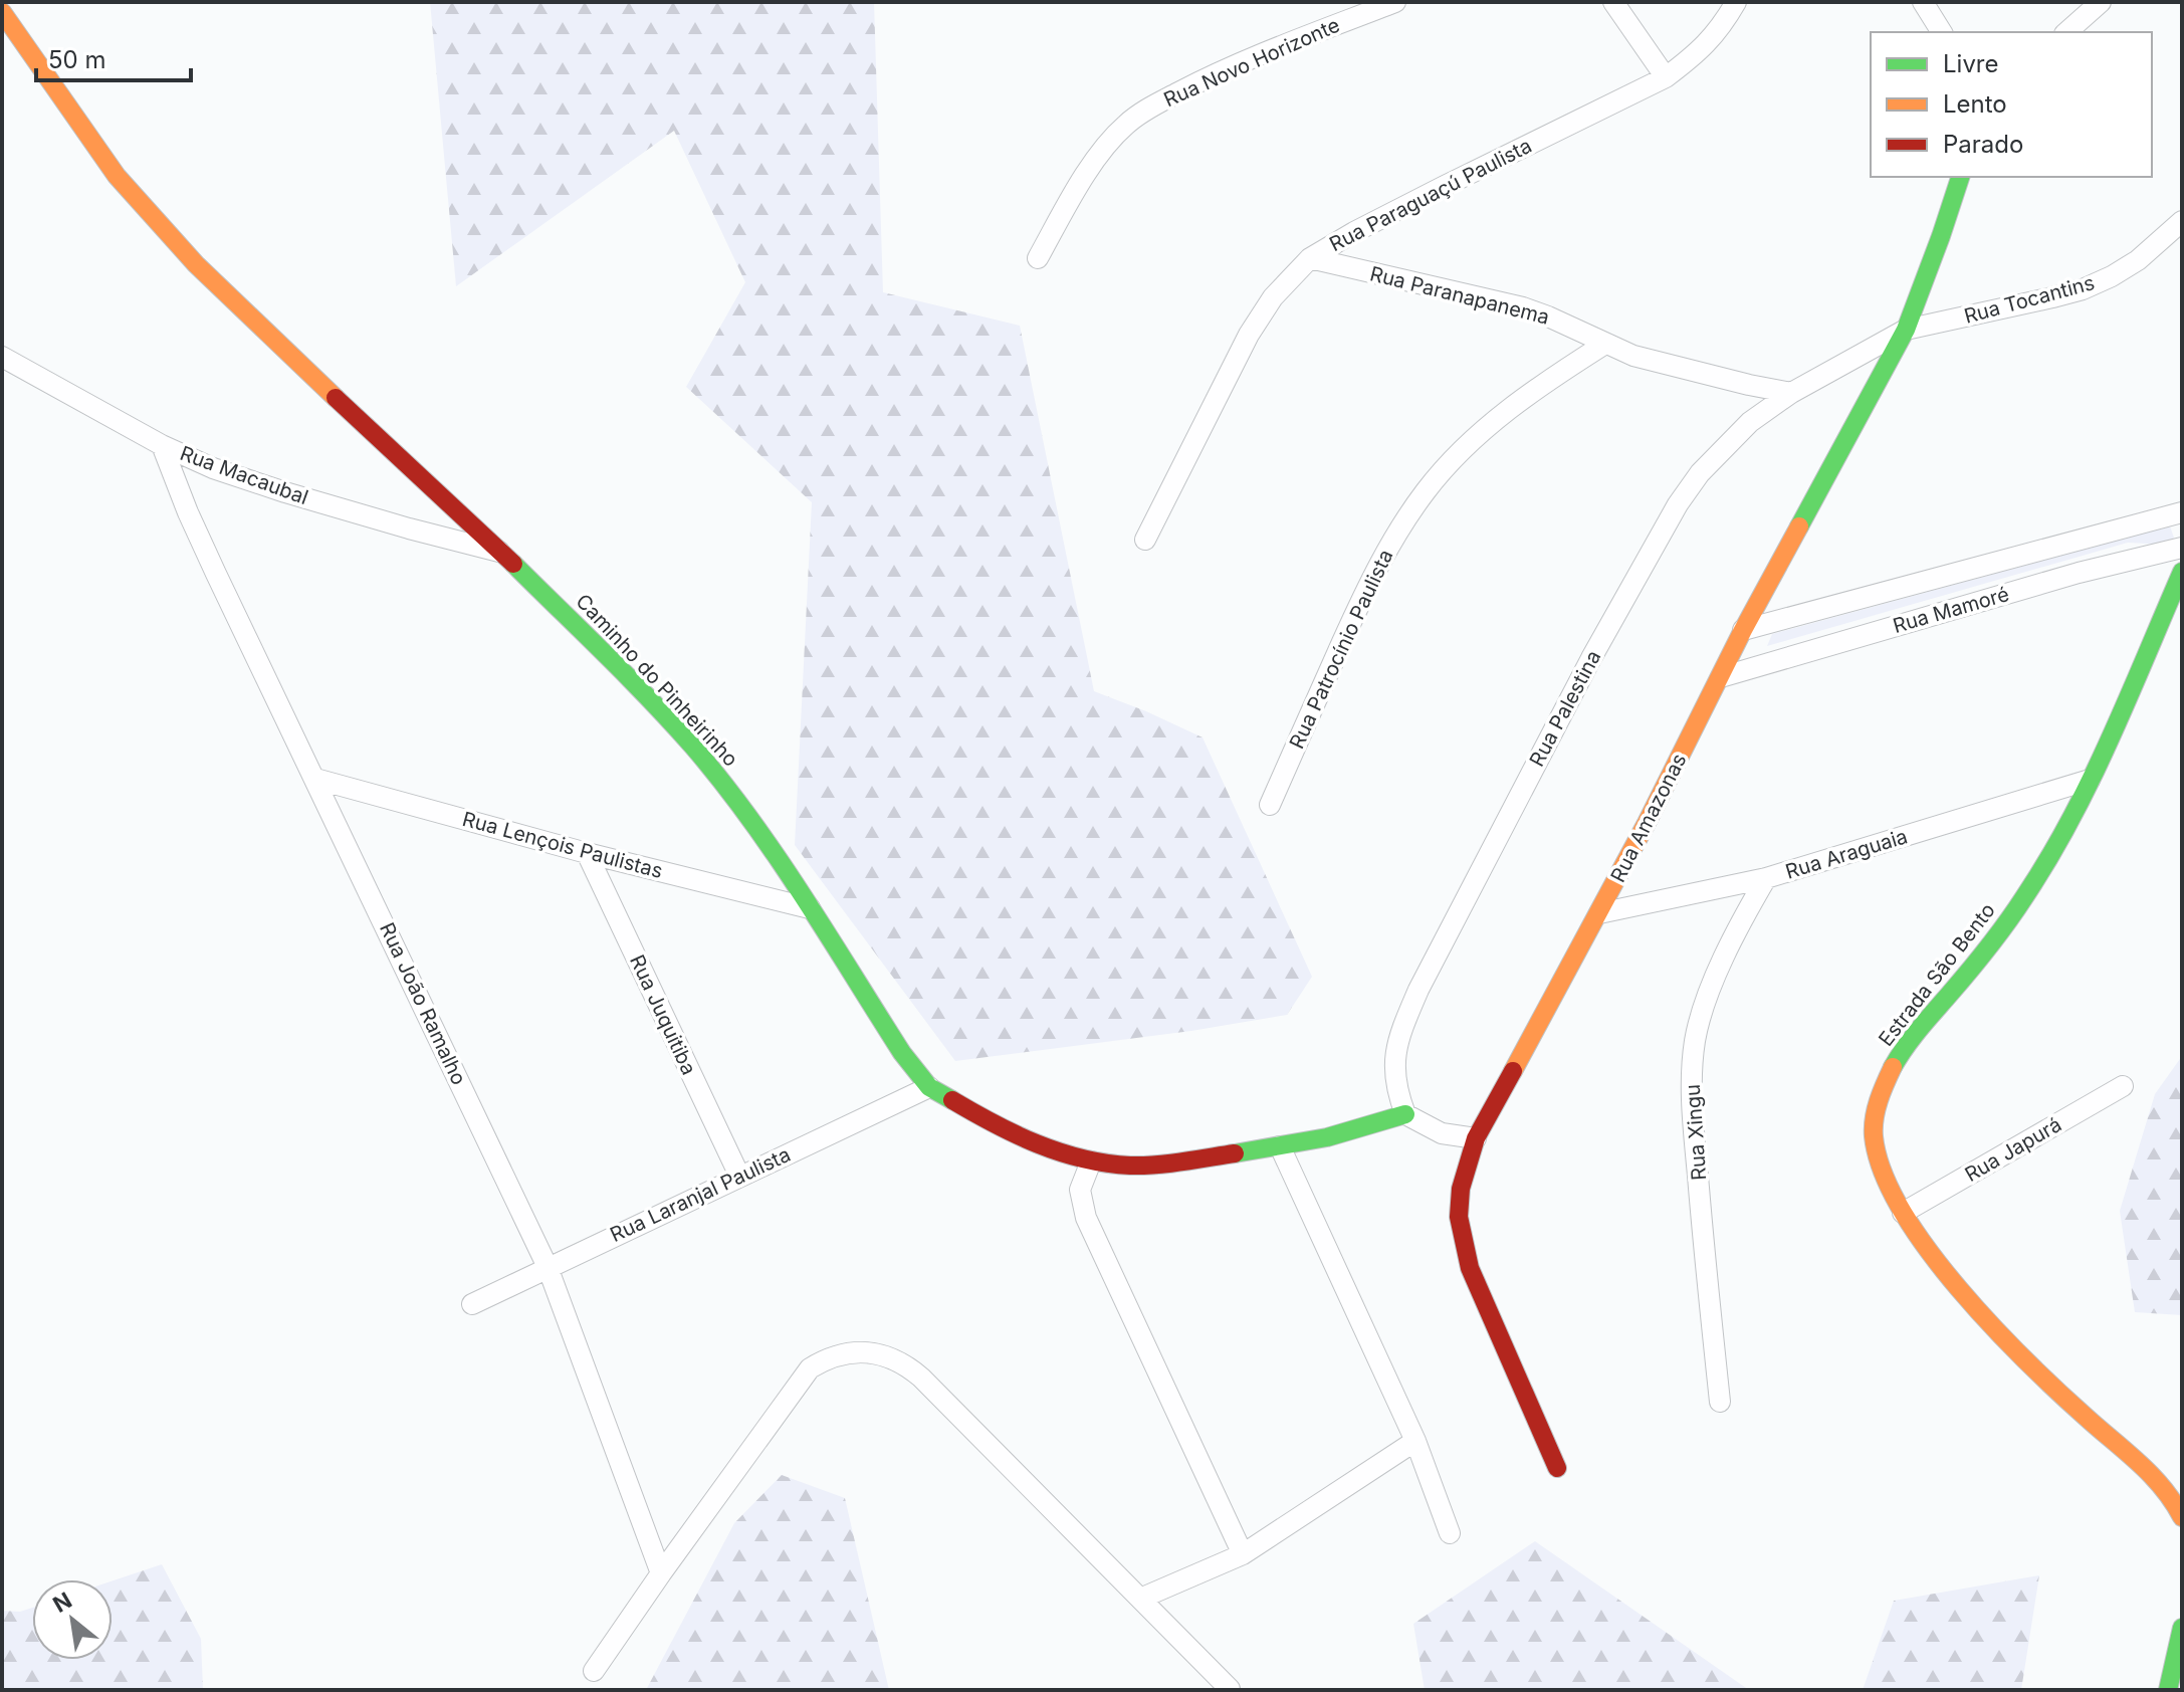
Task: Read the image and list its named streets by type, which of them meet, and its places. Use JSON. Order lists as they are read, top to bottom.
{
  "streets": {
    "street": [
      "Rua Novo Horizonte",
      "Rua Paraguaçú Paulista",
      "Rua Paranapanema",
      "Rua Tocantins",
      "Rua Macaubal",
      "Rua Mamoré",
      "Rua Patrocínio Paulista",
      "Caminho do Pinheirinho",
      "Rua Palestina",
      "Rua Amazonas",
      "Rua Lençois Paulistas",
      "Rua Araguaia",
      "Estrada São Bento",
      "Rua João Ramalho",
      "Rua Juquitiba",
      "Rua Xingu",
      "Rua Japurá",
      "Rua Laranjal Paulista"
    ]
  },
  "crossings": [
    ["Rua Paraguaçú Paulista", "Rua Paranapanema"],
    ["Rua Paranapanema", "Rua Patrocínio Paulista"],
    ["Rua Paranapanema", "Rua Palestina"],
    ["Rua Tocantins", "Rua Palestina"],
    ["Rua Tocantins", "Rua Amazonas"],
    ["Rua Macaubal", "Caminho do Pinheirinho"],
    ["Rua Macaubal", "Rua João Ramalho"],
    ["Rua Mamoré", "Rua Amazonas"],
    ["Caminho do Pinheirinho", "Rua Palestina"],
    ["Caminho do Pinheirinho", "Rua Lençois Paulistas"],
    ["Caminho do Pinheirinho", "Rua Laranjal Paulista"],
    ["Rua Palestina", "Rua Amazonas"],
    ["Rua Amazonas", "Rua Araguaia"],
    ["Rua Lençois Paulistas", "Rua João Ramalho"],
    ["Rua Lençois Paulistas", "Rua Juquitiba"],
    ["Rua Araguaia", "Estrada São Bento"],
    ["Rua Araguaia", "Rua Xingu"],
    ["Estrada São Bento", "Rua Japurá"],
    ["Rua João Ramalho", "Rua Laranjal Paulista"],
    ["Rua Juquitiba", "Rua Laranjal Paulista"]
  ],
  "legend": ["Livre", "Lento", "Parado"],
  "scale_bar": "50 m",
  "north": "top left"
}
